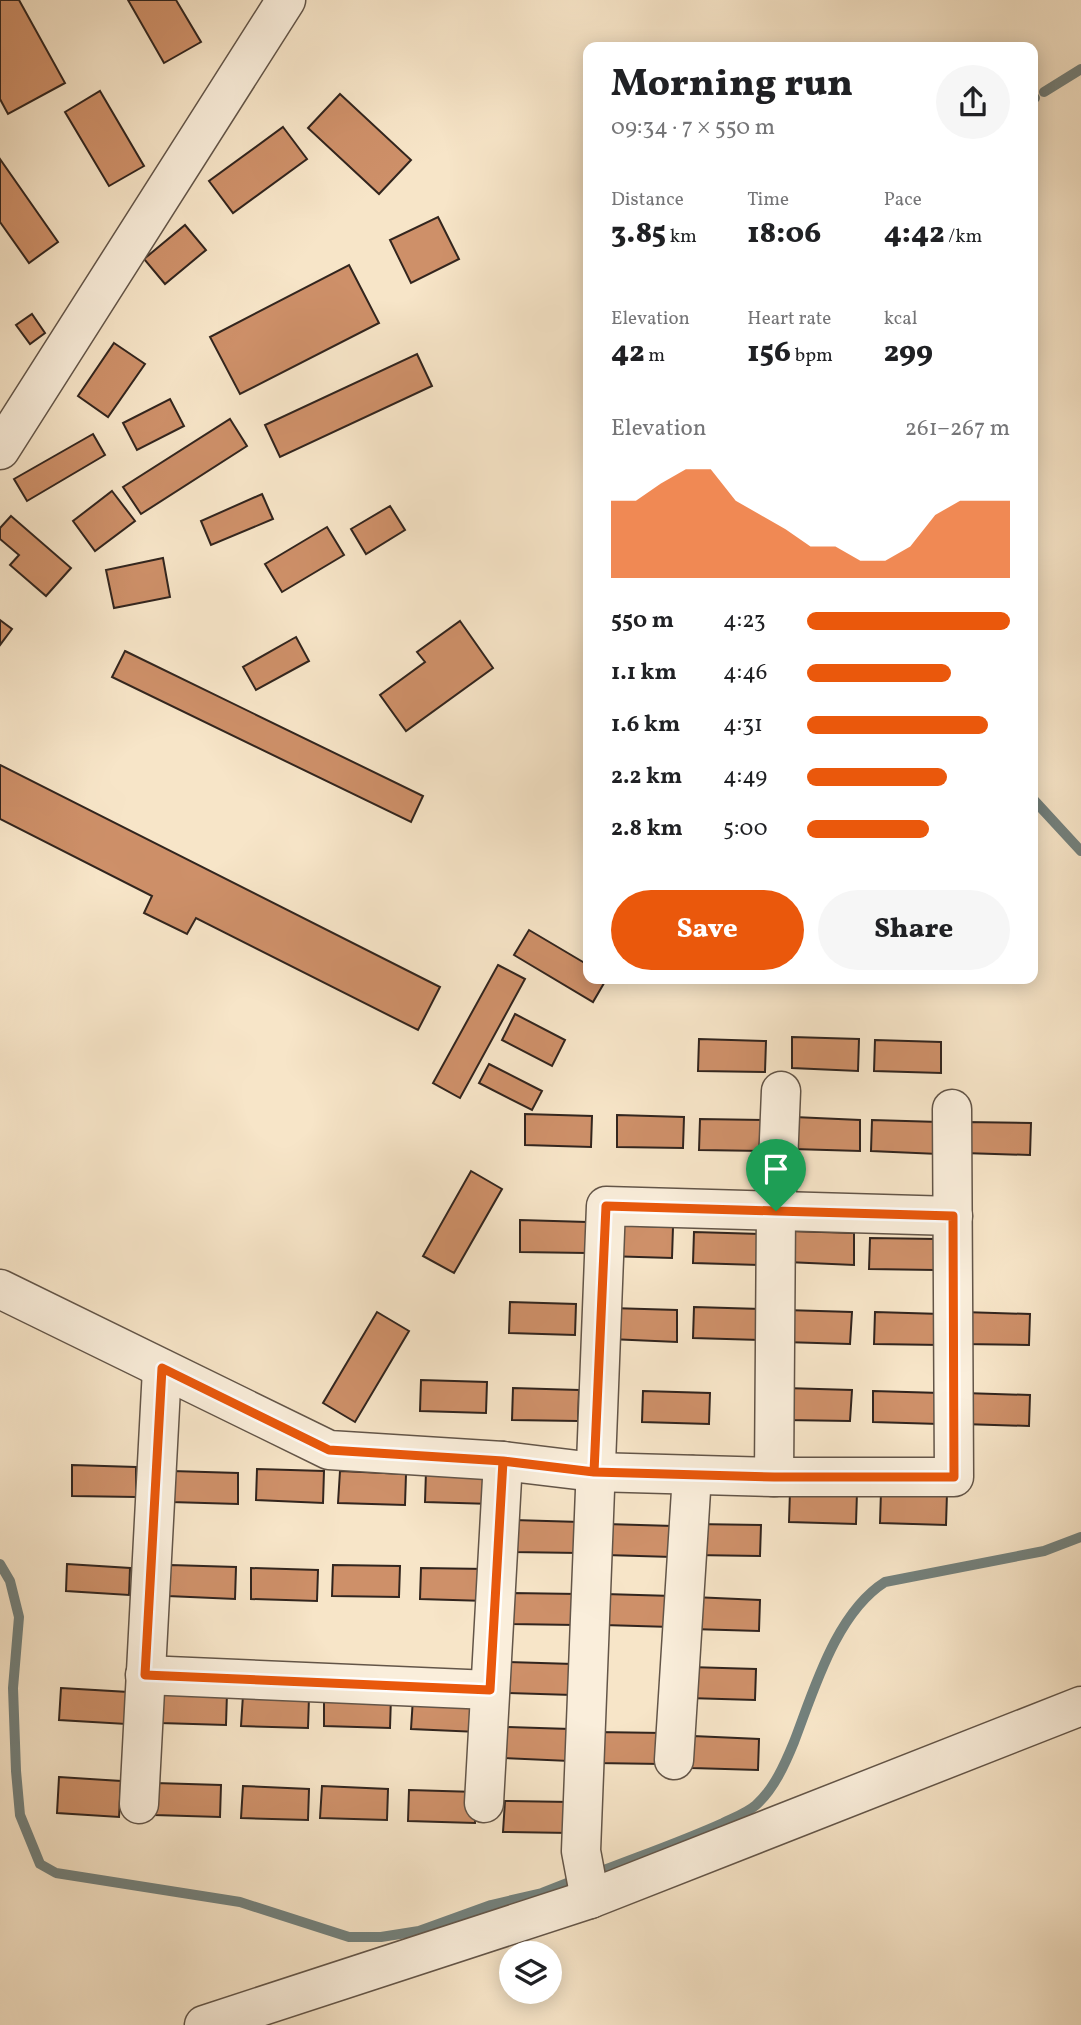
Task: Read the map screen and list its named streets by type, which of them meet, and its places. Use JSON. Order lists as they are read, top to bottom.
{
  "page": {
    "heading": ["Morning run", "09:34 · 7 × 550 m"],
    "stats": [
      ["Distance", "3.85 km"],
      ["Time", "18:06"],
      ["Pace", "4:42 /km"],
      ["Elevation", "42 m"],
      ["Heart rate", "156 bpm"],
      ["kcal", "299"]
    ],
    "chart": ["Elevation", "261–267 m"],
    "list": [
      {
        "name": "550 m",
        "note": "4:23"
      },
      {
        "name": "1.1 km",
        "note": "4:46"
      },
      {
        "name": "1.6 km",
        "note": "4:31"
      },
      {
        "name": "2.2 km",
        "note": "4:49"
      },
      {
        "name": "2.8 km",
        "note": "5:00"
      }
    ],
    "buttons": ["Save", "Share"]
  }
}
